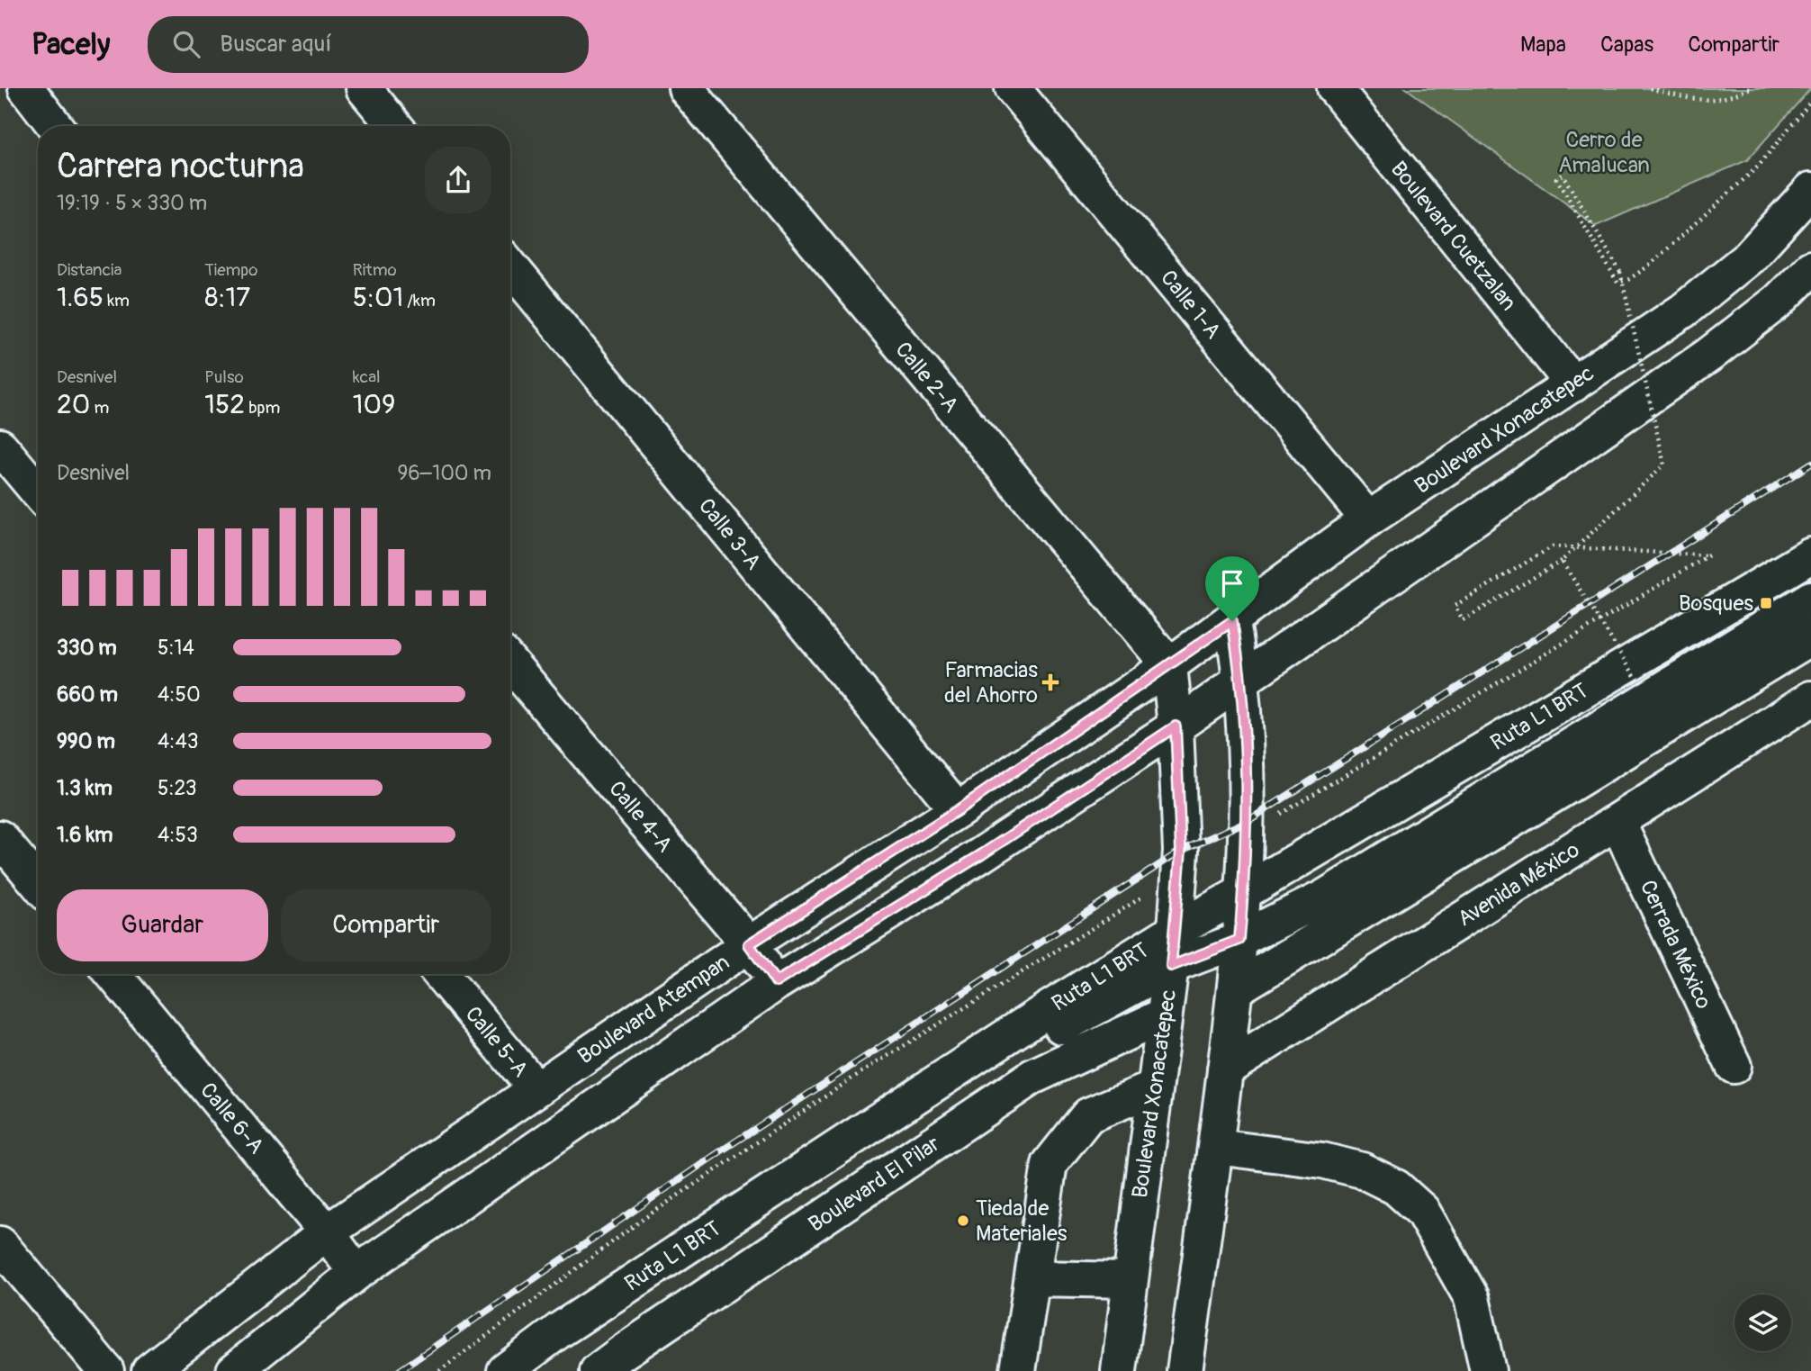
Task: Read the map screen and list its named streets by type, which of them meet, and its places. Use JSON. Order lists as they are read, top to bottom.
{
  "streets": {
    "street": [
      "Boulevard Cuetzalan",
      "Calle 1-A",
      "Calle 2-A",
      "Boulevard Xonacatepec",
      "Calle 3-A",
      "Ruta L1 BRT",
      "Calle 4-A",
      "Avenida México",
      "Cerrada México",
      "Boulevard Atempan",
      "Calle 5-A",
      "Calle 6-A",
      "Boulevard El Pilar"
    ]
  },
  "crossings": [
    ["Boulevard Cuetzalan", "Boulevard Xonacatepec"],
    ["Calle 1-A", "Boulevard Xonacatepec"],
    ["Calle 2-A", "Boulevard Xonacatepec"],
    ["Calle 2-A", "Boulevard Atempan"],
    ["Boulevard Xonacatepec", "Ruta L1 BRT"],
    ["Boulevard Xonacatepec", "Boulevard Atempan"],
    ["Boulevard Xonacatepec", "Boulevard El Pilar"],
    ["Calle 3-A", "Boulevard Atempan"],
    ["Calle 4-A", "Boulevard Atempan"],
    ["Avenida México", "Cerrada México"],
    ["Boulevard Atempan", "Calle 5-A"],
    ["Boulevard Atempan", "Calle 6-A"]
  ],
  "parks": ["Cerro de Amalucan"],
  "places": {
    "transit": ["Bosques"],
    "health": ["Farmacias del Ahorro"],
    "other": ["Tieda de Materiales"]
  },
  "page": {
    "header": "Pacely",
    "search": "Buscar aquí",
    "nav": ["Mapa", "Capas", "Compartir"],
    "heading": ["Carrera nocturna", "19:19 · 5 × 330 m"],
    "stats": [
      ["Distancia", "1.65 km"],
      ["Tiempo", "8:17"],
      ["Ritmo", "5:01 /km"],
      ["Desnivel", "20 m"],
      ["Pulso", "152 bpm"],
      ["kcal", "109"]
    ],
    "chart": ["Desnivel", "96–100 m"],
    "list": [
      {
        "name": "330 m",
        "note": "5:14"
      },
      {
        "name": "660 m",
        "note": "4:50"
      },
      {
        "name": "990 m",
        "note": "4:43"
      },
      {
        "name": "1.3 km",
        "note": "5:23"
      },
      {
        "name": "1.6 km",
        "note": "4:53"
      }
    ],
    "buttons": ["Guardar", "Compartir"]
  }
}
